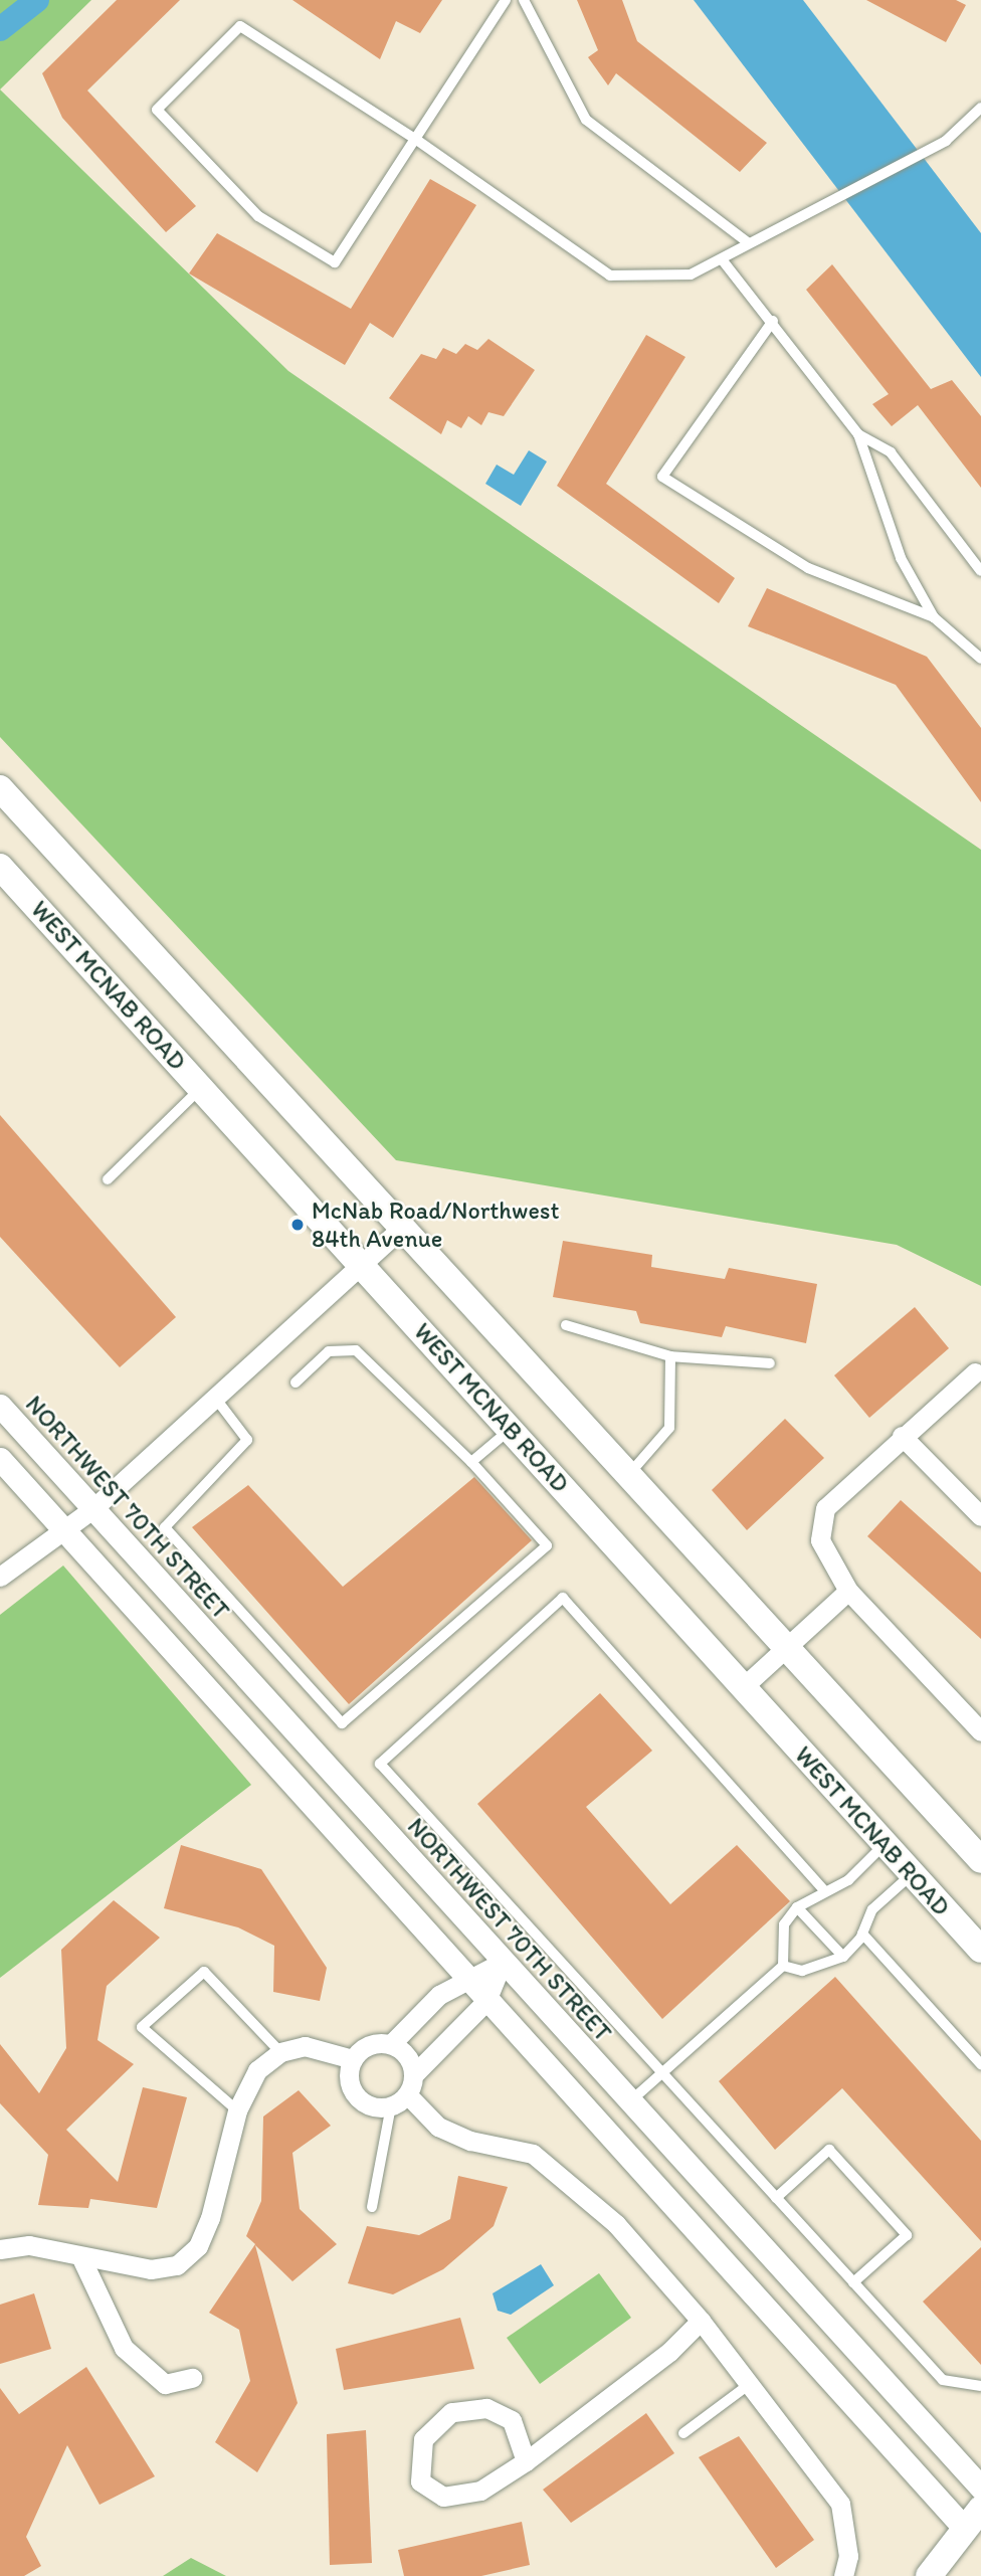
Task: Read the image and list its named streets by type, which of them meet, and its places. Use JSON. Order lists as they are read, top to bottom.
{
  "streets": {
    "main road": ["WEST MCNAB ROAD"],
    "street": ["NORTHWEST 70TH STREET"]
  },
  "places": ["McNab Road/Northwest 84th Avenue"]
}
